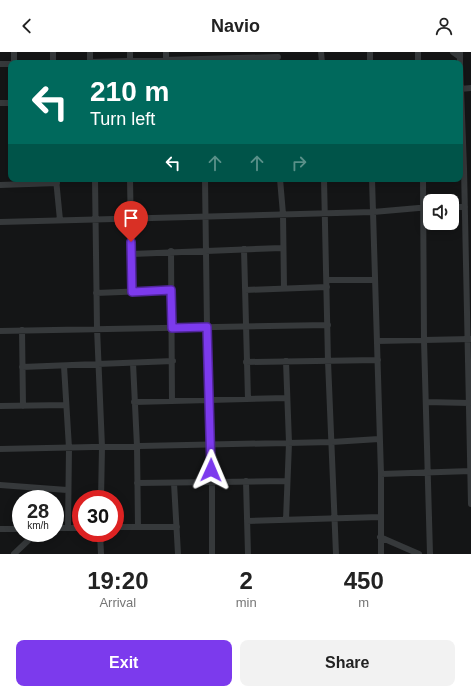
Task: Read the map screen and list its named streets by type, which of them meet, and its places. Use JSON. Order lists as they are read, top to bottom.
{
  "page": {
    "header": "Navio",
    "turn": ["210 m", "Turn left"],
    "speed": "28 km/h",
    "limit": "30",
    "eta": [
      "19:20",
      "Arrival",
      "2",
      "min",
      "450",
      "m"
    ],
    "buttons": ["Exit", "Share"]
  }
}
